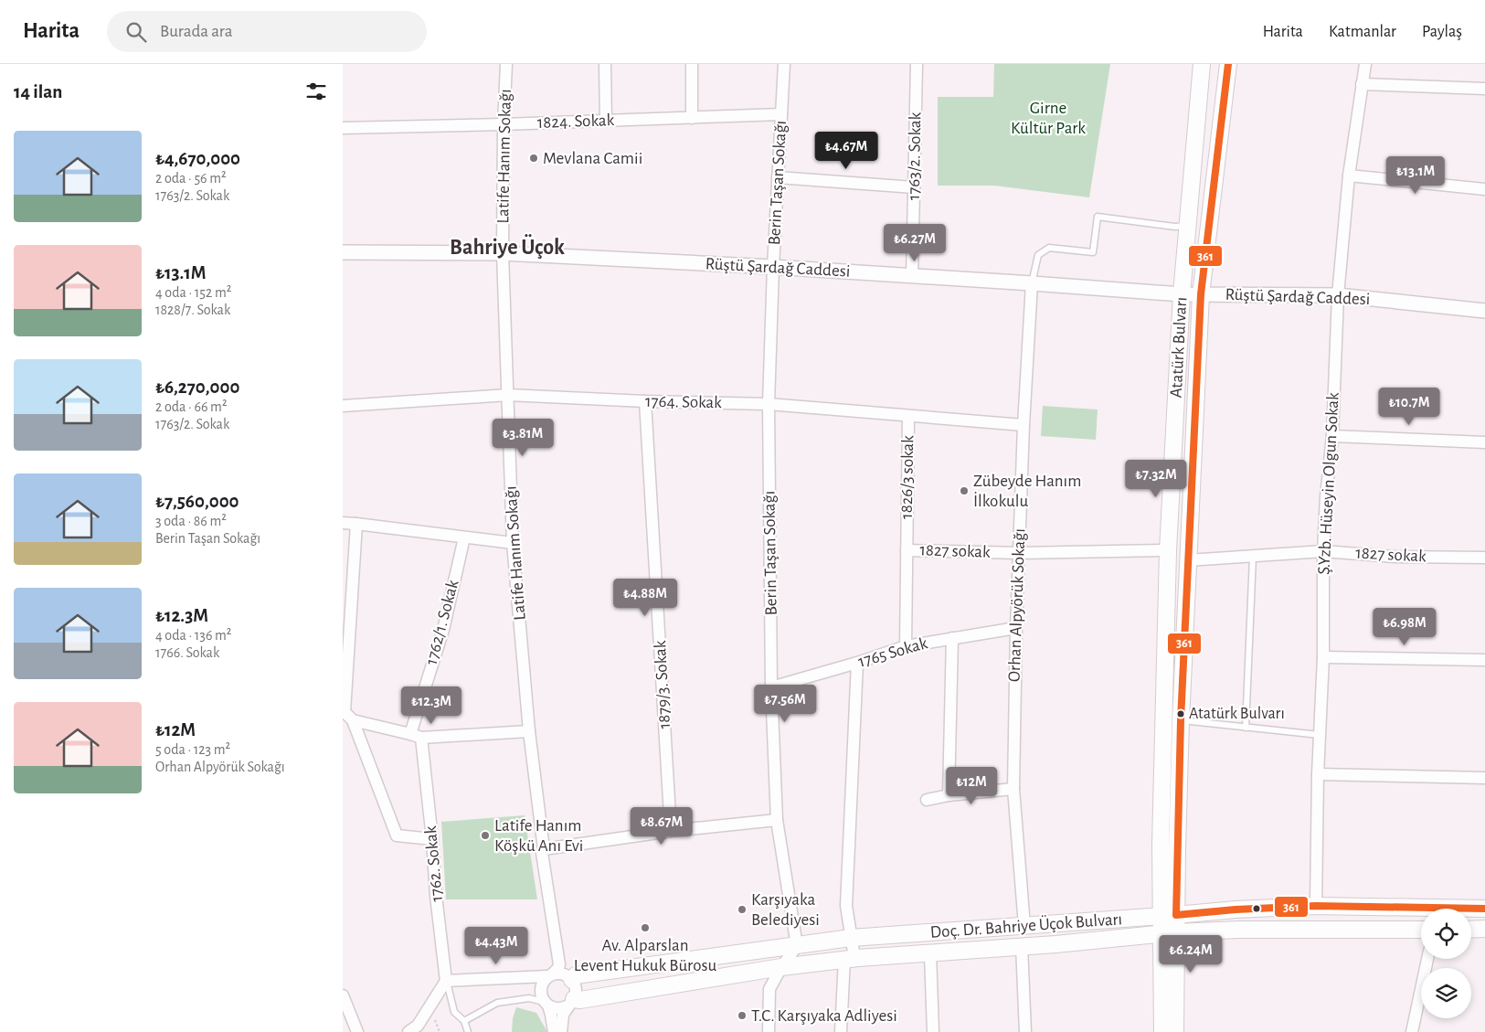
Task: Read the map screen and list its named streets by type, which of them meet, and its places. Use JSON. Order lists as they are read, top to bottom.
{
  "streets": {
    "main road": ["Atatürk Bulvarı", "Doç. Dr. Bahriye Üçok Bulvarı"],
    "street": [
      "1824. Sokak",
      "Latife Hanım Sokağı",
      "1763/2. Sokak",
      "Berin Taşan Sokağı",
      "Rüştü Şardağ Caddesi",
      "1764. Sokak",
      "1826/3 sokak",
      "Ş.Yzb. Hüseyin Olgun Sokak",
      "1827 sokak",
      "Orhan Alpyörük Sokağı",
      "1762/1. Sokak",
      "1765 Sokak",
      "1879/3. Sokak",
      "1762. Sokak"
    ]
  },
  "crossings": [
    ["1824. Sokak", "Latife Hanım Sokağı"],
    ["1824. Sokak", "Berin Taşan Sokağı"],
    ["Latife Hanım Sokağı", "Rüştü Şardağ Caddesi"],
    ["Latife Hanım Sokağı", "1764. Sokak"],
    ["Latife Hanım Sokağı", "Doç. Dr. Bahriye Üçok Bulvarı"],
    ["1763/2. Sokak", "Rüştü Şardağ Caddesi"],
    ["Berin Taşan Sokağı", "Rüştü Şardağ Caddesi"],
    ["Berin Taşan Sokağı", "1764. Sokak"],
    ["Berin Taşan Sokağı", "1765 Sokak"],
    ["Berin Taşan Sokağı", "Doç. Dr. Bahriye Üçok Bulvarı"],
    ["Rüştü Şardağ Caddesi", "Atatürk Bulvarı"],
    ["Rüştü Şardağ Caddesi", "Ş.Yzb. Hüseyin Olgun Sokak"],
    ["Rüştü Şardağ Caddesi", "Orhan Alpyörük Sokağı"],
    ["Atatürk Bulvarı", "1827 sokak"],
    ["Atatürk Bulvarı", "Doç. Dr. Bahriye Üçok Bulvarı"],
    ["1764. Sokak", "1826/3 sokak"],
    ["1764. Sokak", "Orhan Alpyörük Sokağı"],
    ["1764. Sokak", "1879/3. Sokak"],
    ["1826/3 sokak", "1827 sokak"],
    ["1826/3 sokak", "1765 Sokak"],
    ["Ş.Yzb. Hüseyin Olgun Sokak", "1827 sokak"],
    ["Ş.Yzb. Hüseyin Olgun Sokak", "Doç. Dr. Bahriye Üçok Bulvarı"],
    ["1827 sokak", "Orhan Alpyörük Sokağı"],
    ["Orhan Alpyörük Sokağı", "1765 Sokak"],
    ["Orhan Alpyörük Sokağı", "Doç. Dr. Bahriye Üçok Bulvarı"],
    ["1762/1. Sokak", "1762. Sokak"]
  ],
  "districts": ["Bahriye Üçok"],
  "parks": ["Girne Kültür Park"],
  "places": [
    "Mevlana Camii",
    "Zübeyde Hanım İlkokulu",
    "Atatürk Bulvarı",
    "Latife Hanım Köşkü Anı Evi",
    "Karşıyaka Belediyesi",
    "Av. Alparslan Levent Hukuk Bürosu",
    "T.C. Karşıyaka Adliyesi"
  ],
  "lines": ["transit line 361"],
  "page": {
    "header": "Harita",
    "search": "Burada ara",
    "nav": ["Harita", "Katmanlar", "Paylaş"],
    "heading": "14 ilan",
    "list": [
      {
        "name": "₺4,670,000",
        "note": "2 oda · 56 m² · 1763/2. Sokak"
      },
      {
        "name": "₺13.1M",
        "note": "4 oda · 152 m² · 1828/7. Sokak"
      },
      {
        "name": "₺6,270,000",
        "note": "2 oda · 66 m² · 1763/2. Sokak"
      },
      {
        "name": "₺7,560,000",
        "note": "3 oda · 86 m² · Berin Taşan Sokağı"
      },
      {
        "name": "₺12.3M",
        "note": "4 oda · 136 m² · 1766. Sokak"
      },
      {
        "name": "₺12M",
        "note": "5 oda · 123 m² · Orhan Alpyörük Sokağı"
      }
    ],
    "price": [
      "₺4.67M",
      "₺13.1M",
      "₺6.27M",
      "₺10.7M",
      "₺3.81M",
      "₺7.32M",
      "₺4.88M",
      "₺6.98M",
      "₺7.56M",
      "₺12.3M",
      "₺12M",
      "₺8.67M",
      "₺4.43M",
      "₺6.24M"
    ]
  }
}
